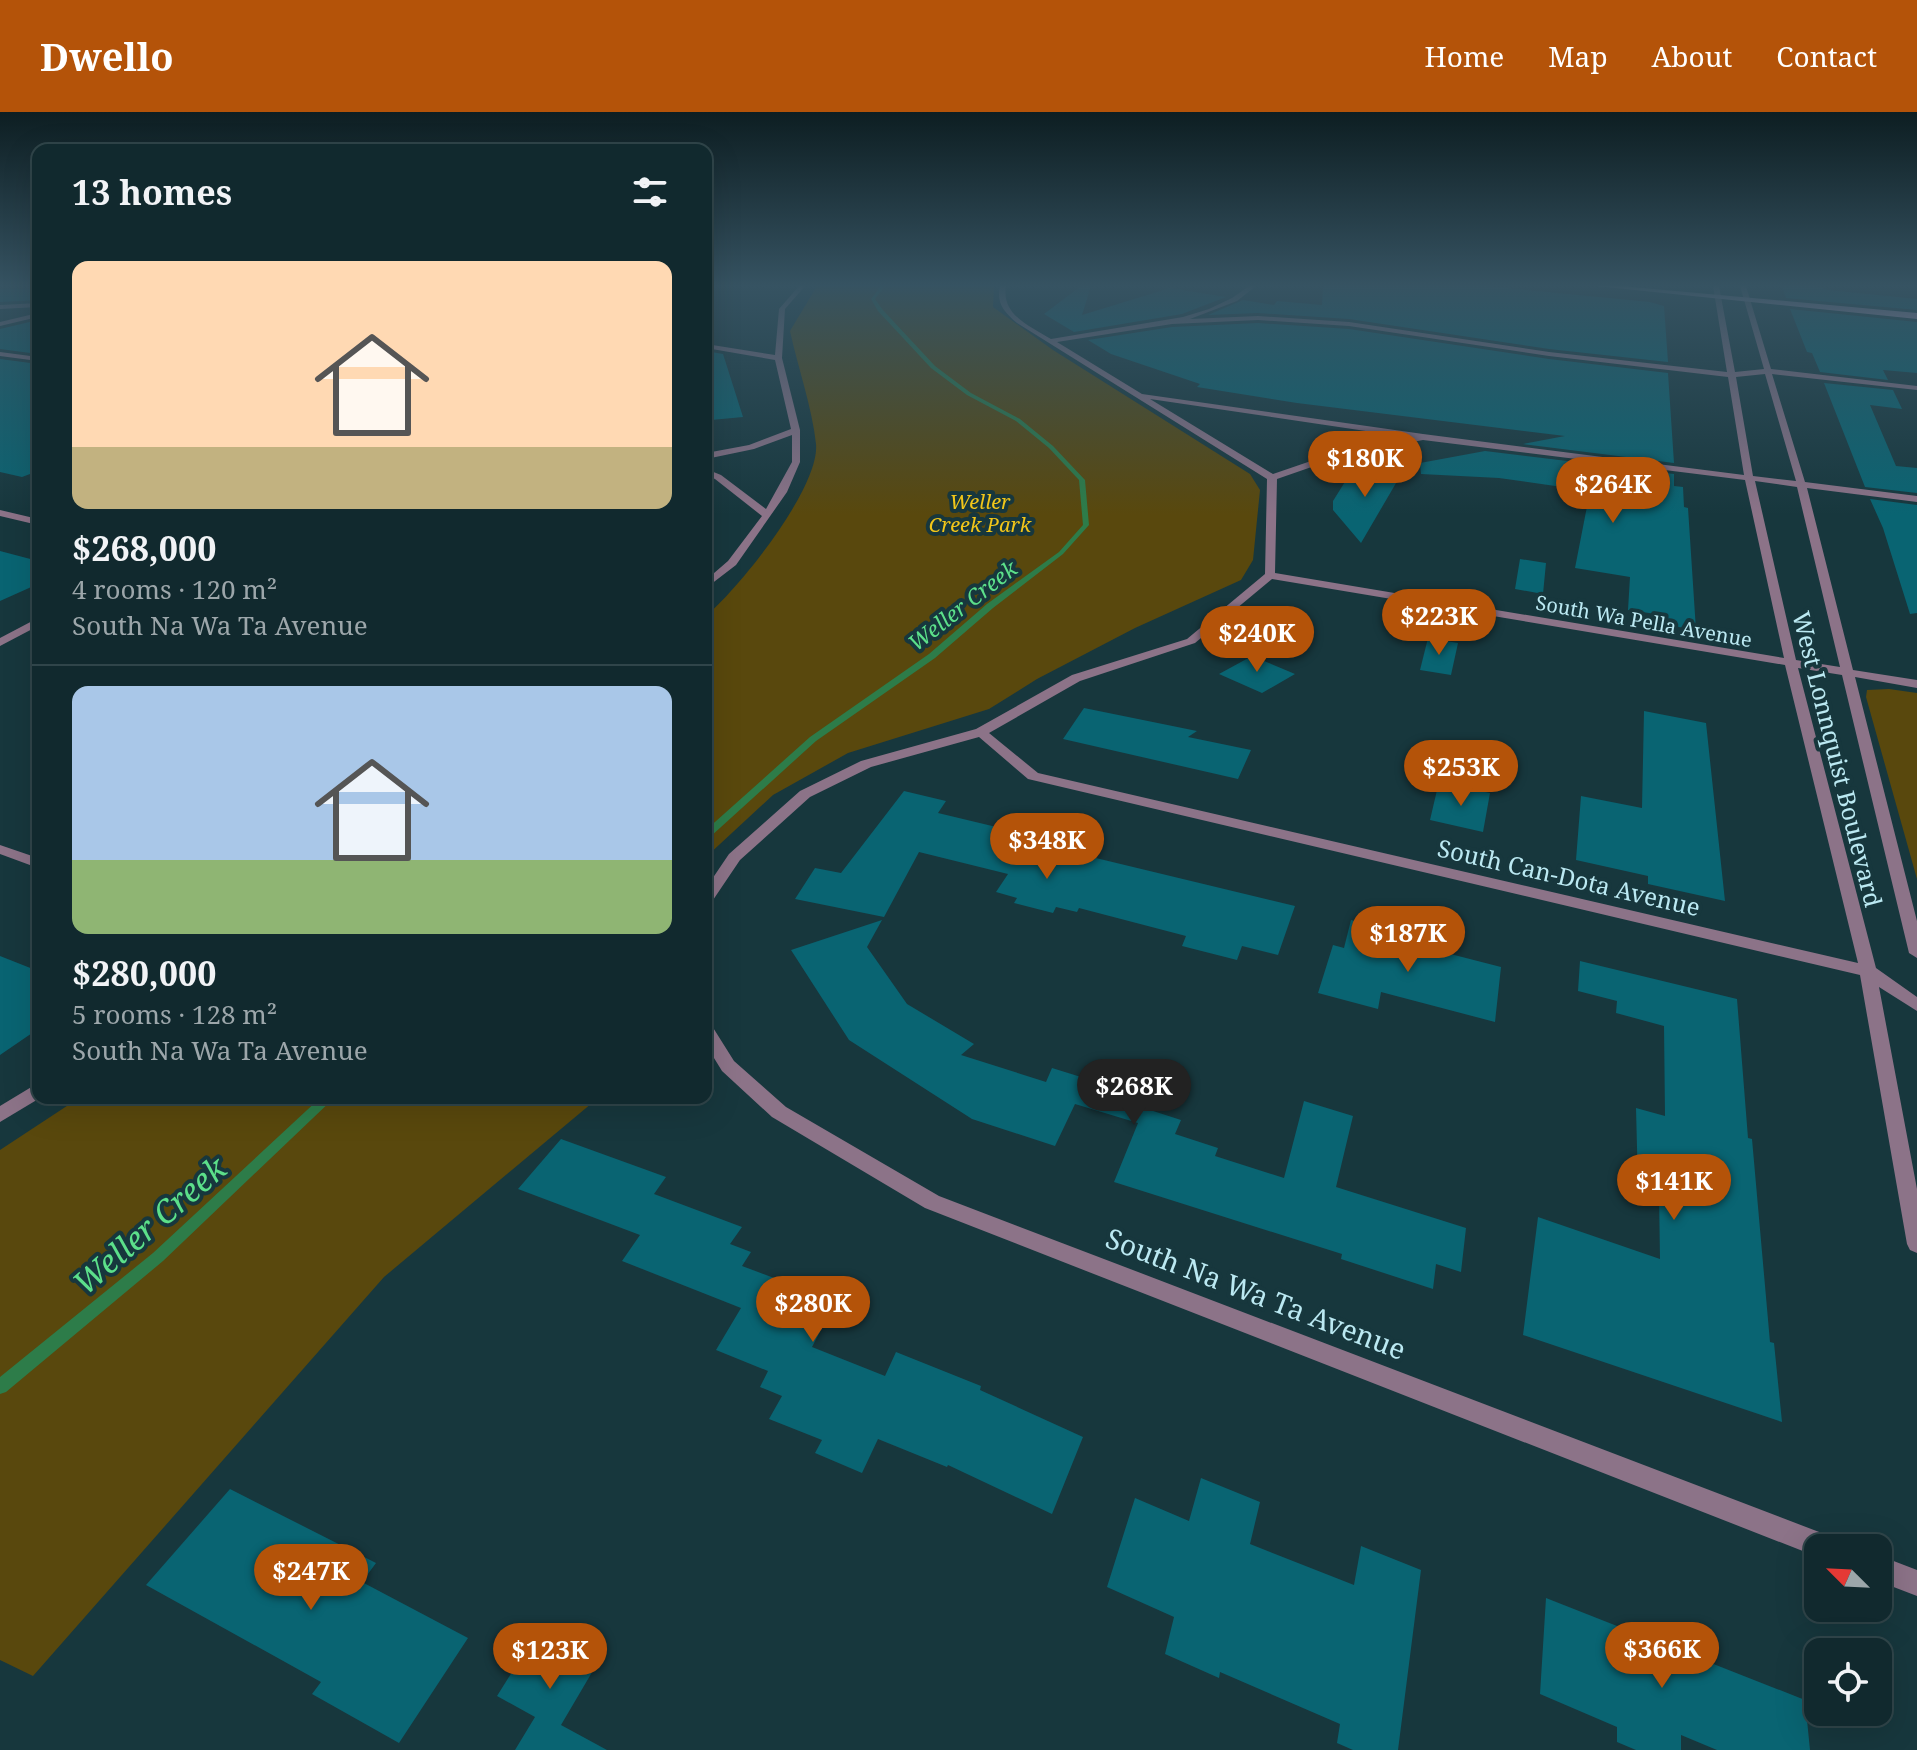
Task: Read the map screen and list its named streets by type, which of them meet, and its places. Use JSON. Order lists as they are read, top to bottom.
{
  "streets": {
    "street": [
      "South Wa Pella Avenue",
      "West Lonnquist Boulevard",
      "South Can-Dota Avenue",
      "South Na Wa Ta Avenue"
    ]
  },
  "crossings": [
    ["South Wa Pella Avenue", "West Lonnquist Boulevard"],
    ["West Lonnquist Boulevard", "South Can-Dota Avenue"]
  ],
  "water": ["Weller Creek"],
  "parks": ["Weller Creek Park"],
  "north": "top left",
  "page": {
    "header": "Dwello",
    "nav": [
      "Home",
      "Map",
      "About",
      "Contact"
    ],
    "heading": "13 homes",
    "list": [
      {
        "name": "$268,000",
        "note": "4 rooms · 120 m² · South Na Wa Ta Avenue"
      },
      {
        "name": "$280,000",
        "note": "5 rooms · 128 m² · South Na Wa Ta Avenue"
      }
    ],
    "price": [
      "$180K",
      "$264K",
      "$223K",
      "$240K",
      "$253K",
      "$348K",
      "$187K",
      "$268K",
      "$141K",
      "$280K",
      "$247K",
      "$366K",
      "$123K"
    ]
  }
}
